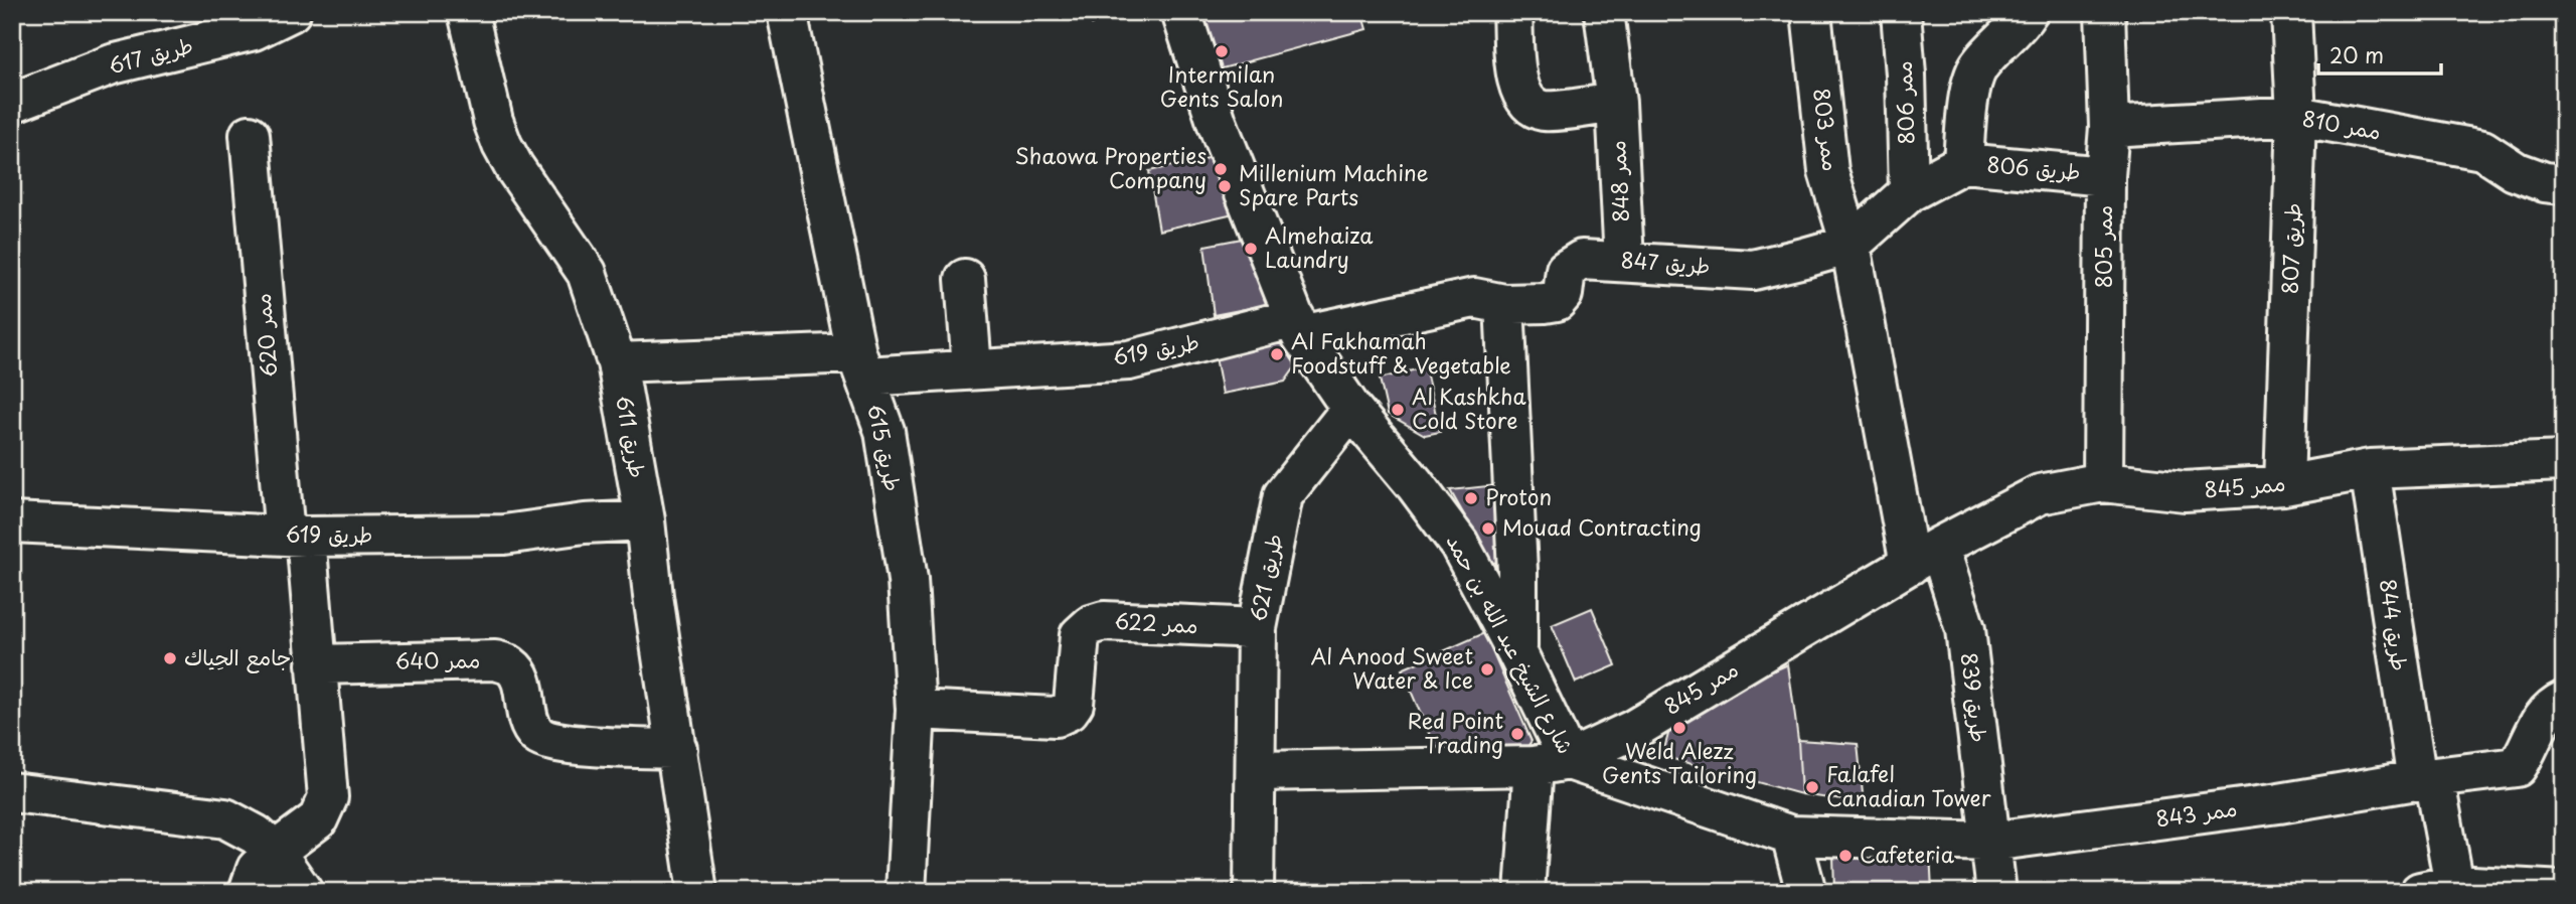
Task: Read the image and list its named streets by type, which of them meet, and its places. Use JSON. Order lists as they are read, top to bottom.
{
  "streets": {
    "street": [
      "طريق 617",
      "ممر 806",
      "ممر 810",
      "ممر 803",
      "طريق 806",
      "ممر 848",
      "ممر 805",
      "طريق 807",
      "طريق 847",
      "ممر 620",
      "طريق 619",
      "طريق 611",
      "طريق 615",
      "ممر 845",
      "طريق 621",
      "ممر 622",
      "طريق 844",
      "شارع الشيخ عبد الله بن حمد",
      "ممر 640",
      "طريق 839",
      "ممر 843"
    ]
  },
  "crossings": [
    ["ممر 810", "ممر 805"],
    ["ممر 810", "طريق 807"],
    ["ممر 803", "طريق 847"],
    ["ممر 803", "ممر 845"],
    ["ممر 803", "طريق 839"],
    ["طريق 806", "ممر 805"],
    ["ممر 848", "طريق 847"],
    ["ممر 805", "ممر 845"],
    ["طريق 807", "ممر 845"],
    ["طريق 847", "طريق 619"],
    ["طريق 847", "شارع الشيخ عبد الله بن حمد"],
    ["ممر 620", "طريق 619"],
    ["طريق 619", "طريق 611"],
    ["طريق 619", "طريق 615"],
    ["طريق 619", "شارع الشيخ عبد الله بن حمد"],
    ["طريق 611", "ممر 640"],
    ["طريق 615", "ممر 622"],
    ["ممر 845", "طريق 844"],
    ["ممر 845", "شارع الشيخ عبد الله بن حمد"],
    ["ممر 845", "طريق 839"],
    ["طريق 621", "ممر 622"],
    ["طريق 621", "شارع الشيخ عبد الله بن حمد"],
    ["طريق 844", "ممر 843"],
    ["شارع الشيخ عبد الله بن حمد", "ممر 843"],
    ["طريق 839", "ممر 843"]
  ],
  "places": [
    "Intermilan Gents Salon",
    "Shaowa Properties Company",
    "Millenium Machine Spare Parts",
    "Almehaiza Laundry",
    "Al Fakhamah Foodstuff & Vegetable",
    "Al Kashkha Cold Store",
    "Proton",
    "Mouad Contracting",
    "جامع الحِياك",
    "Al Anood Sweet Water & Ice",
    "Weld Alezz Gents Tailoring",
    "Red Point Trading",
    "Falafel Canadian Tower",
    "Cafeteria"
  ],
  "scale_bar": "20 m"
}
